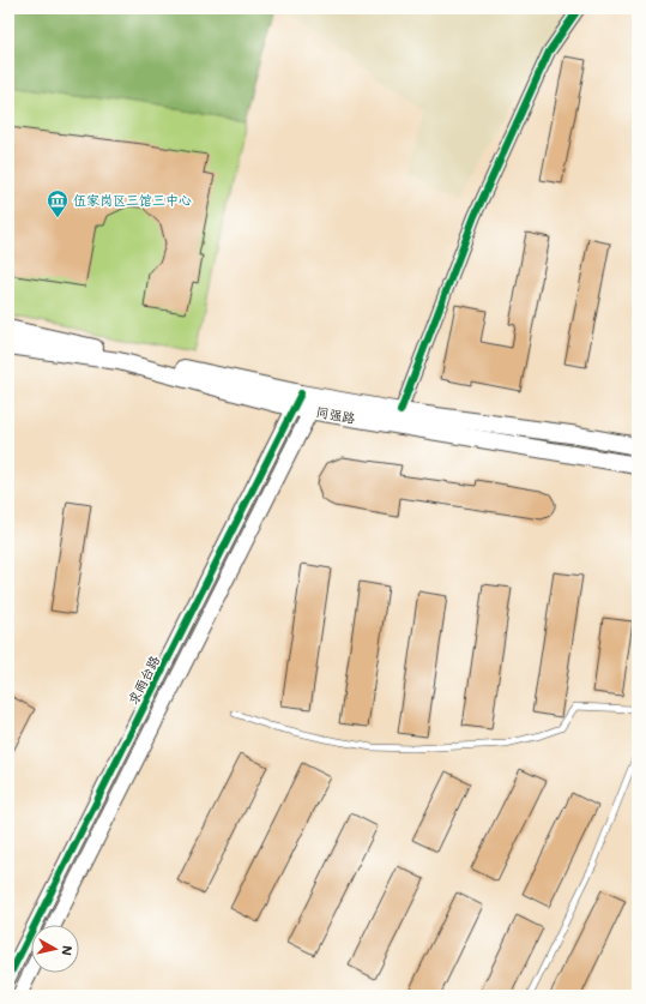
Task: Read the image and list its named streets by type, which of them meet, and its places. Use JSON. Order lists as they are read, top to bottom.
{
  "streets": {
    "main road": ["同强路"],
    "street": ["求雨台路"]
  },
  "crossings": [
    ["同强路", "求雨台路"]
  ],
  "places": {
    "museum": ["伍家岗区三馆三中心"]
  },
  "north": "right"
}
